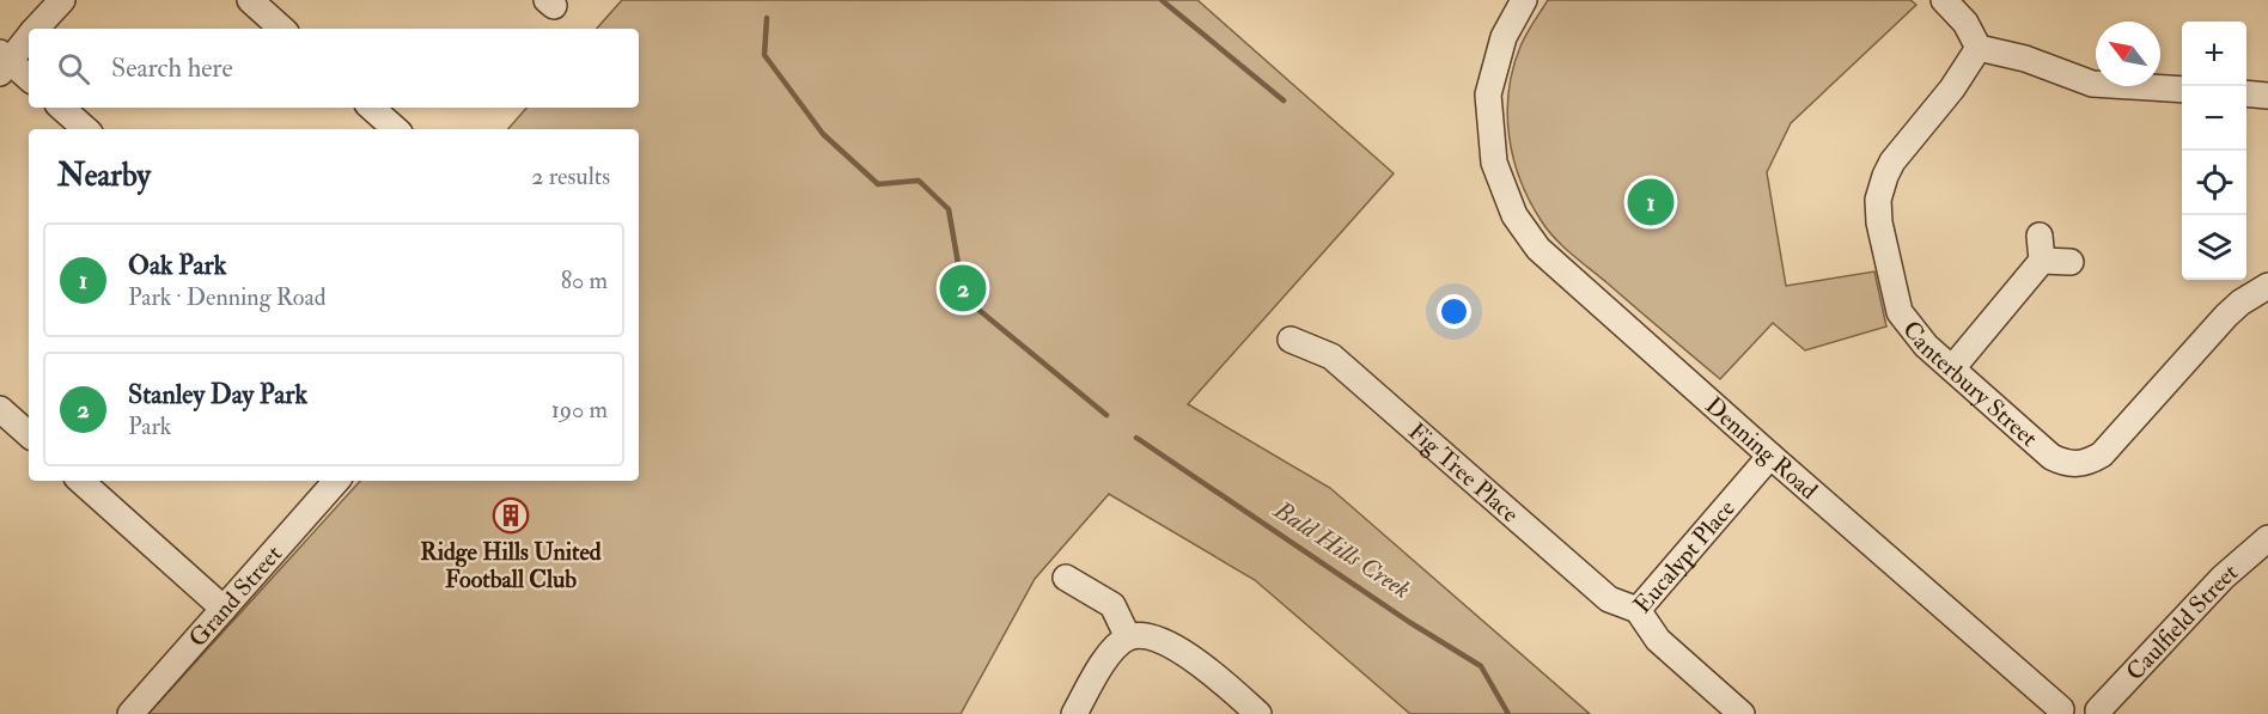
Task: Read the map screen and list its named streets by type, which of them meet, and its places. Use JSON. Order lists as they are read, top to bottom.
{
  "streets": {
    "street": [
      "Canterbury Street",
      "Denning Road",
      "Fig Tree Place",
      "Eucalypt Place",
      "Grand Street",
      "Caulfield Street"
    ]
  },
  "crossings": [
    ["Denning Road", "Eucalypt Place"],
    ["Denning Road", "Caulfield Street"],
    ["Fig Tree Place", "Eucalypt Place"]
  ],
  "water": ["Bald Hills Creek"],
  "places": {
    "building": ["Ridge Hills United Football Club"]
  },
  "north": "top left",
  "page": {
    "map_buttons": ["+", "−"],
    "search": "Search here",
    "heading": ["Nearby", "2 results"],
    "pins": ["1", "2"],
    "list": [
      {
        "mark": "1",
        "name": "Oak Park",
        "note": "Park · Denning Road",
        "value": "80 m"
      },
      {
        "mark": "2",
        "name": "Stanley Day Park",
        "note": "Park",
        "value": "190 m"
      }
    ]
  }
}
